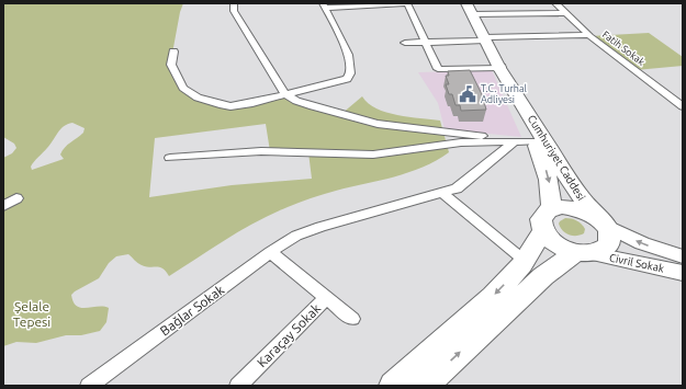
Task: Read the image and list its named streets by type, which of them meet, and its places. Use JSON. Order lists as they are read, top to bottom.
{
  "streets": {
    "highway": ["Cumhuriyet Caddesi"],
    "street": [
      "Fatih Sokak",
      "Civril Sokak",
      "Bağlar Sokak",
      "Karaçay Sokak"
    ]
  },
  "crossings": [
    ["Cumhuriyet Caddesi", "Civril Sokak"],
    ["Bağlar Sokak", "Karaçay Sokak"]
  ],
  "parks": ["Şelale Tepesi"],
  "places": {
    "public building": ["T.C. Turhal Adliyesi"]
  }
}
